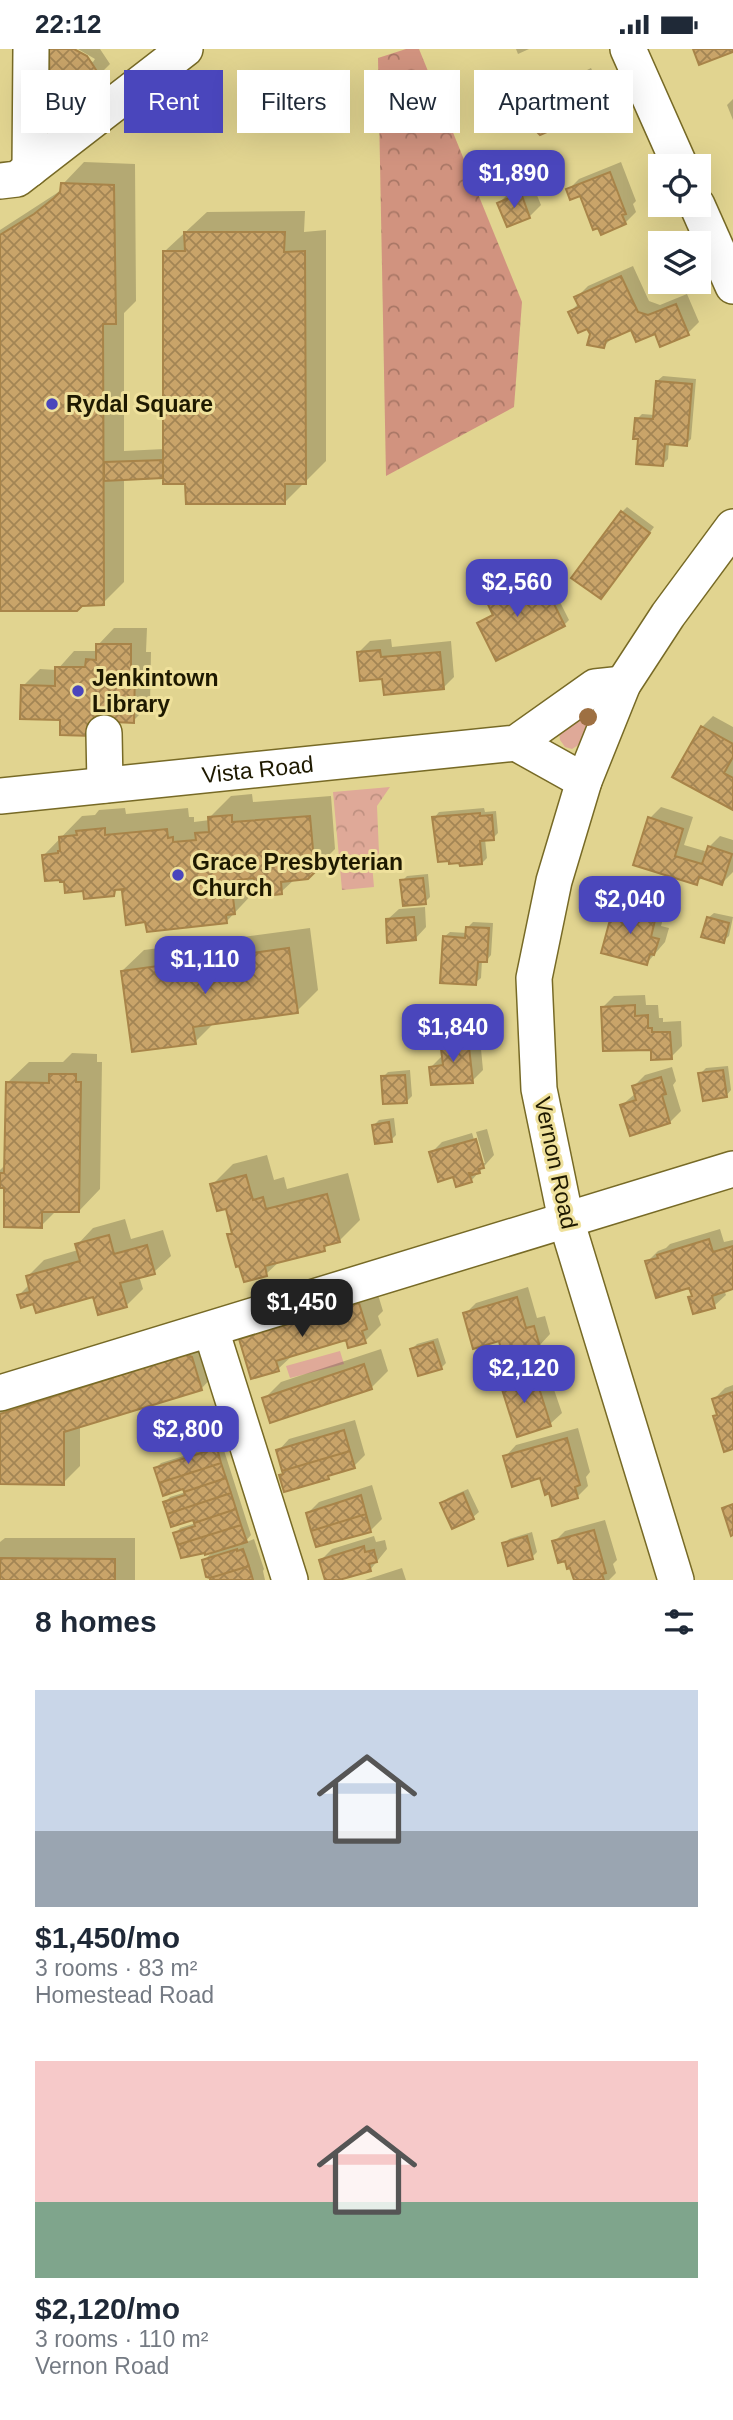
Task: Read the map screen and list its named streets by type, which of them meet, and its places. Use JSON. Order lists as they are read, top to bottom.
{
  "streets": {
    "street": ["Vista Road", "Vernon Road"]
  },
  "crossings": [
    ["Vista Road", "Vernon Road"]
  ],
  "places": ["Rydal Square", "Jenkintown Library", "Grace Presbyterian Church"],
  "page": {
    "status": "22:12",
    "chip": [
      "Buy",
      "Rent",
      "Filters",
      "New",
      "Apartment"
    ],
    "price": [
      "$1,890",
      "$2,560",
      "$2,040",
      "$1,110",
      "$1,840",
      "$1,450",
      "$2,120",
      "$2,800"
    ],
    "heading": "8 homes",
    "list": [
      {
        "name": "$1,450/mo",
        "note": "3 rooms · 83 m² · Homestead Road"
      },
      {
        "name": "$2,120/mo",
        "note": "3 rooms · 110 m² · Vernon Road"
      }
    ]
  }
}
